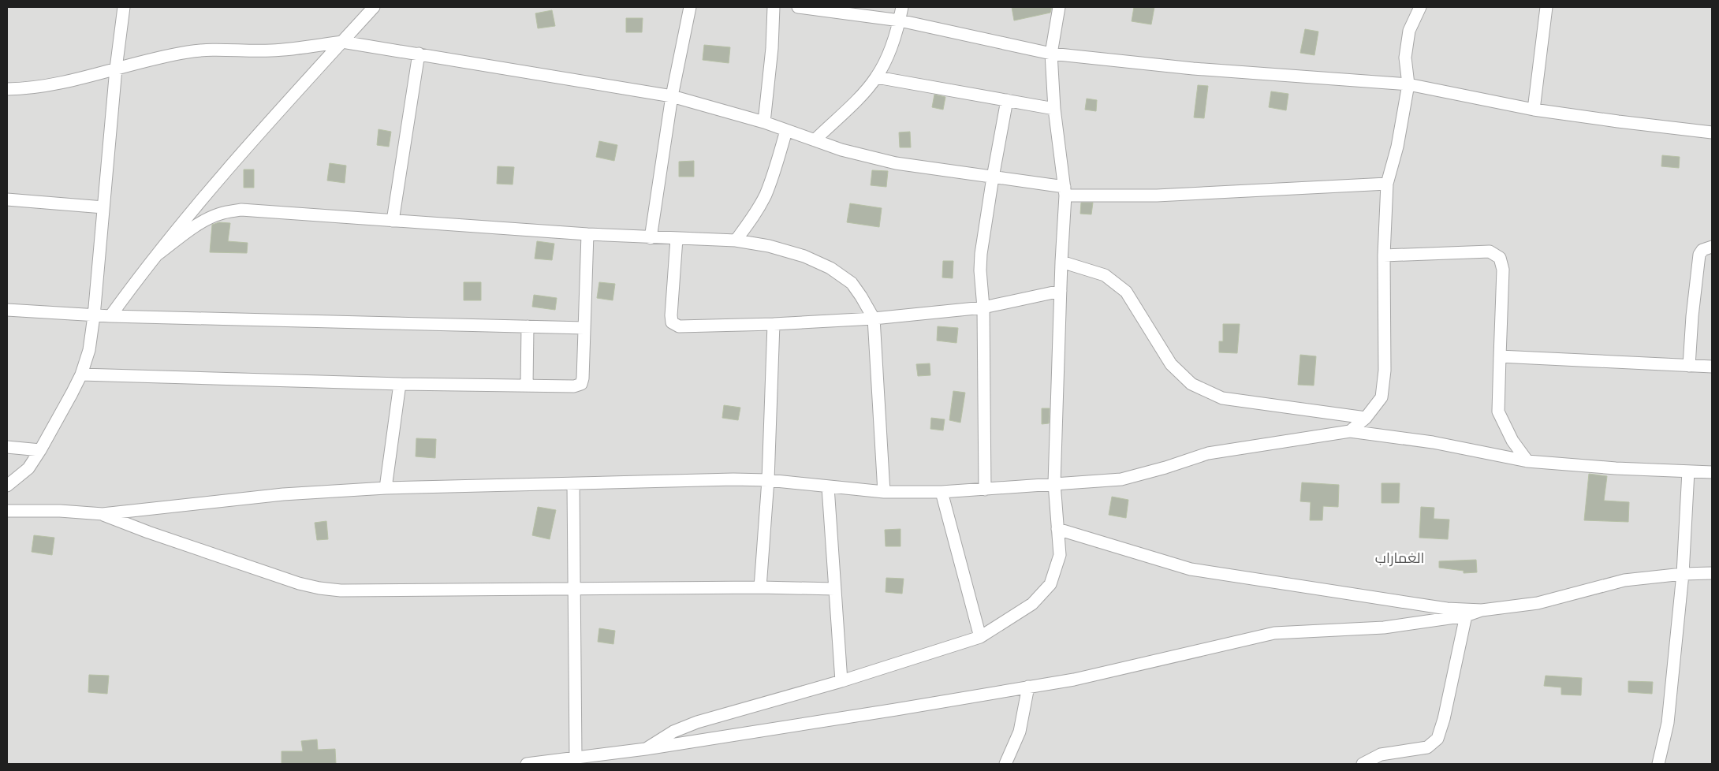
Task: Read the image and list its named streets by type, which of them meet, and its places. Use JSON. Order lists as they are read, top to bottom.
{
  "districts": ["الغماراب"]
}
